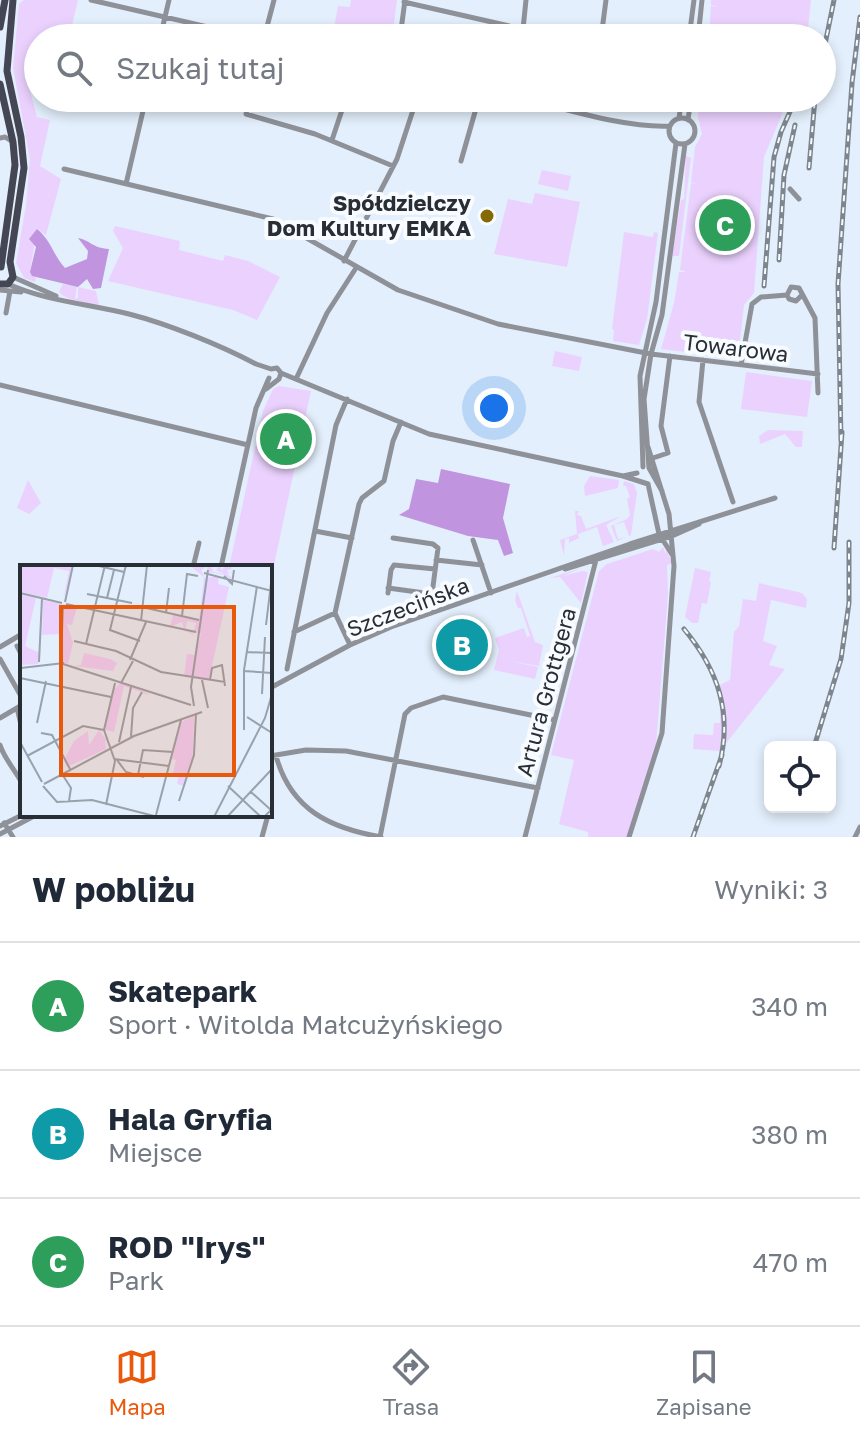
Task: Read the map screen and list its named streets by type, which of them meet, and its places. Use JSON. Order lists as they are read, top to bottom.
{
  "streets": {
    "street": ["Towarowa", "Szczecińska", "Artura Grottgera"]
  },
  "crossings": [
    ["Szczecińska", "Artura Grottgera"]
  ],
  "places": ["Spółdzielczy Dom Kultury EMKA"],
  "page": {
    "search": "Szukaj tutaj",
    "pins": ["C", "A", "B"],
    "heading": ["W pobliżu", "Wyniki: 3"],
    "list": [
      {
        "mark": "A",
        "name": "Skatepark",
        "note": "Sport · Witolda Małcużyńskiego",
        "value": "340 m"
      },
      {
        "mark": "B",
        "name": "Hala Gryfia",
        "note": "Miejsce",
        "value": "380 m"
      },
      {
        "mark": "C",
        "name": "ROD \"Irys\"",
        "note": "Park",
        "value": "470 m"
      }
    ],
    "nav": ["Mapa", "Trasa", "Zapisane"]
  }
}
